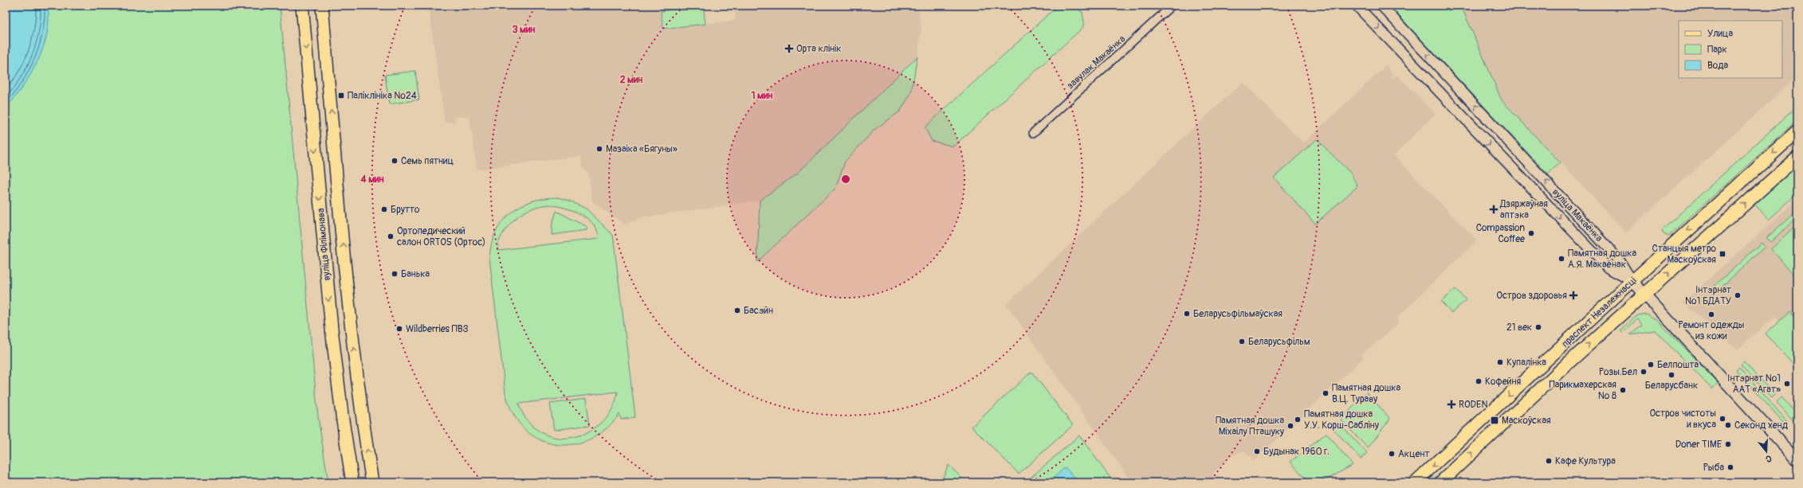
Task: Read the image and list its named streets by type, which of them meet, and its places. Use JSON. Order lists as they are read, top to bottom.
{
  "streets": {
    "main road": ["вуліца Філімонава", "праспект Незалежнасці"],
    "street": ["завулак Макаёнка", "вуліца Макаёнка"]
  },
  "crossings": [
    ["вуліца Макаёнка", "праспект Незалежнасці"]
  ],
  "places": {
    "health": [
      "Орта клінік",
      "Дзяржаўная аптэка",
      "Остров здоровья",
      "RODEN"
    ],
    "transit": ["Паліклініка №24", "Станцыя метро Маскоўская", "Маскоўская"],
    "other": [
      "Мазаіка «Бягуны»",
      "Семь пятниц",
      "Брутто",
      "Compassion Coffee",
      "Ортопедический салон ORTOS (Ортос)",
      "Памятная дошка А.Я. Макаёнак",
      "Банька",
      "Інтэрнат №1 БДАТУ",
      "Басэйн",
      "Беларусьфільмаўская",
      "Ремонт одежды из кожи",
      "21 век",
      "Wildberries ПВЗ",
      "Беларусьфільм",
      "Купалiнка",
      "Белпошта",
      "Розы.Бел",
      "Беларусбанк",
      "Кофейня",
      "Інтэрнат №1 ААТ «Агат»",
      "Парикмахерская № 8",
      "Памятная дошка В.Ц. Тураву",
      "Остров чистоты и вкуса",
      "Памятная дошка У.У. Корш-Сабліну",
      "Секонд хенд",
      "Памятная дошка Міхаілу Пташуку",
      "Doner TIME",
      "Будынак 1960 г.",
      "Акцент",
      "Кафе Культура",
      "Рыба"
    ]
  },
  "legend": ["Улица", "Парк", "Вода"],
  "north": "bottom",
  "rings": [
    "3 мин",
    "2 мин",
    "1 мин",
    "4 мин"
  ]
}
